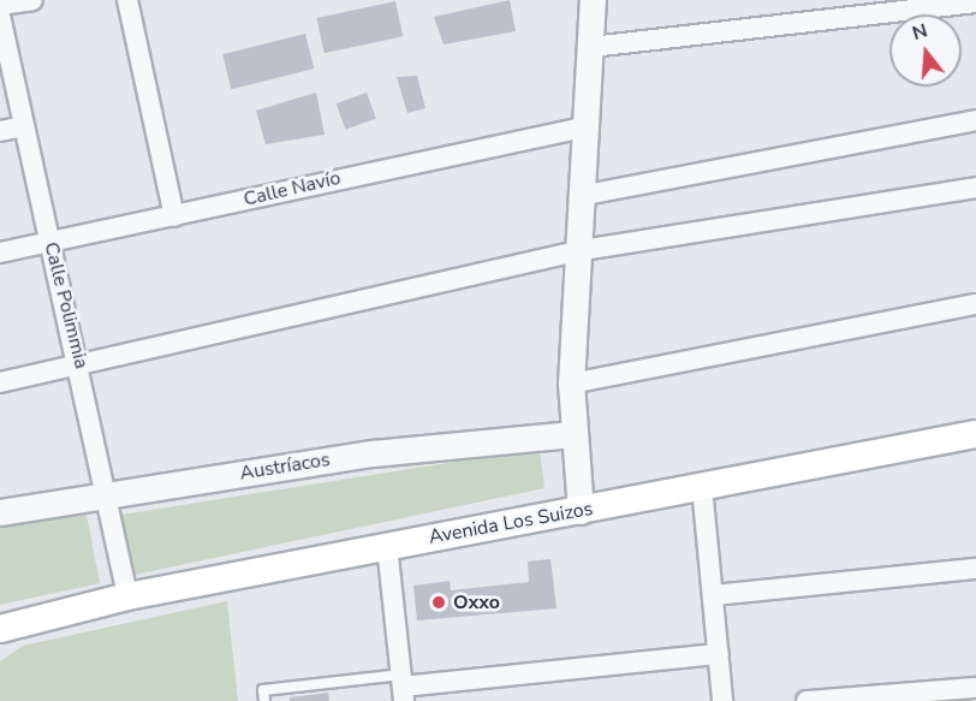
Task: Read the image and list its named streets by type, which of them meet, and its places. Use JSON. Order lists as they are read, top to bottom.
{
  "streets": {
    "main road": ["Avenida Los Suizos"],
    "street": ["Calle Navío", "Calle Polimmia", "Austríacos"]
  },
  "crossings": [
    ["Calle Navío", "Calle Polimmia"],
    ["Calle Polimmia", "Austríacos"],
    ["Calle Polimmia", "Avenida Los Suizos"]
  ],
  "places": ["Oxxo"],
  "north": "top"
}
